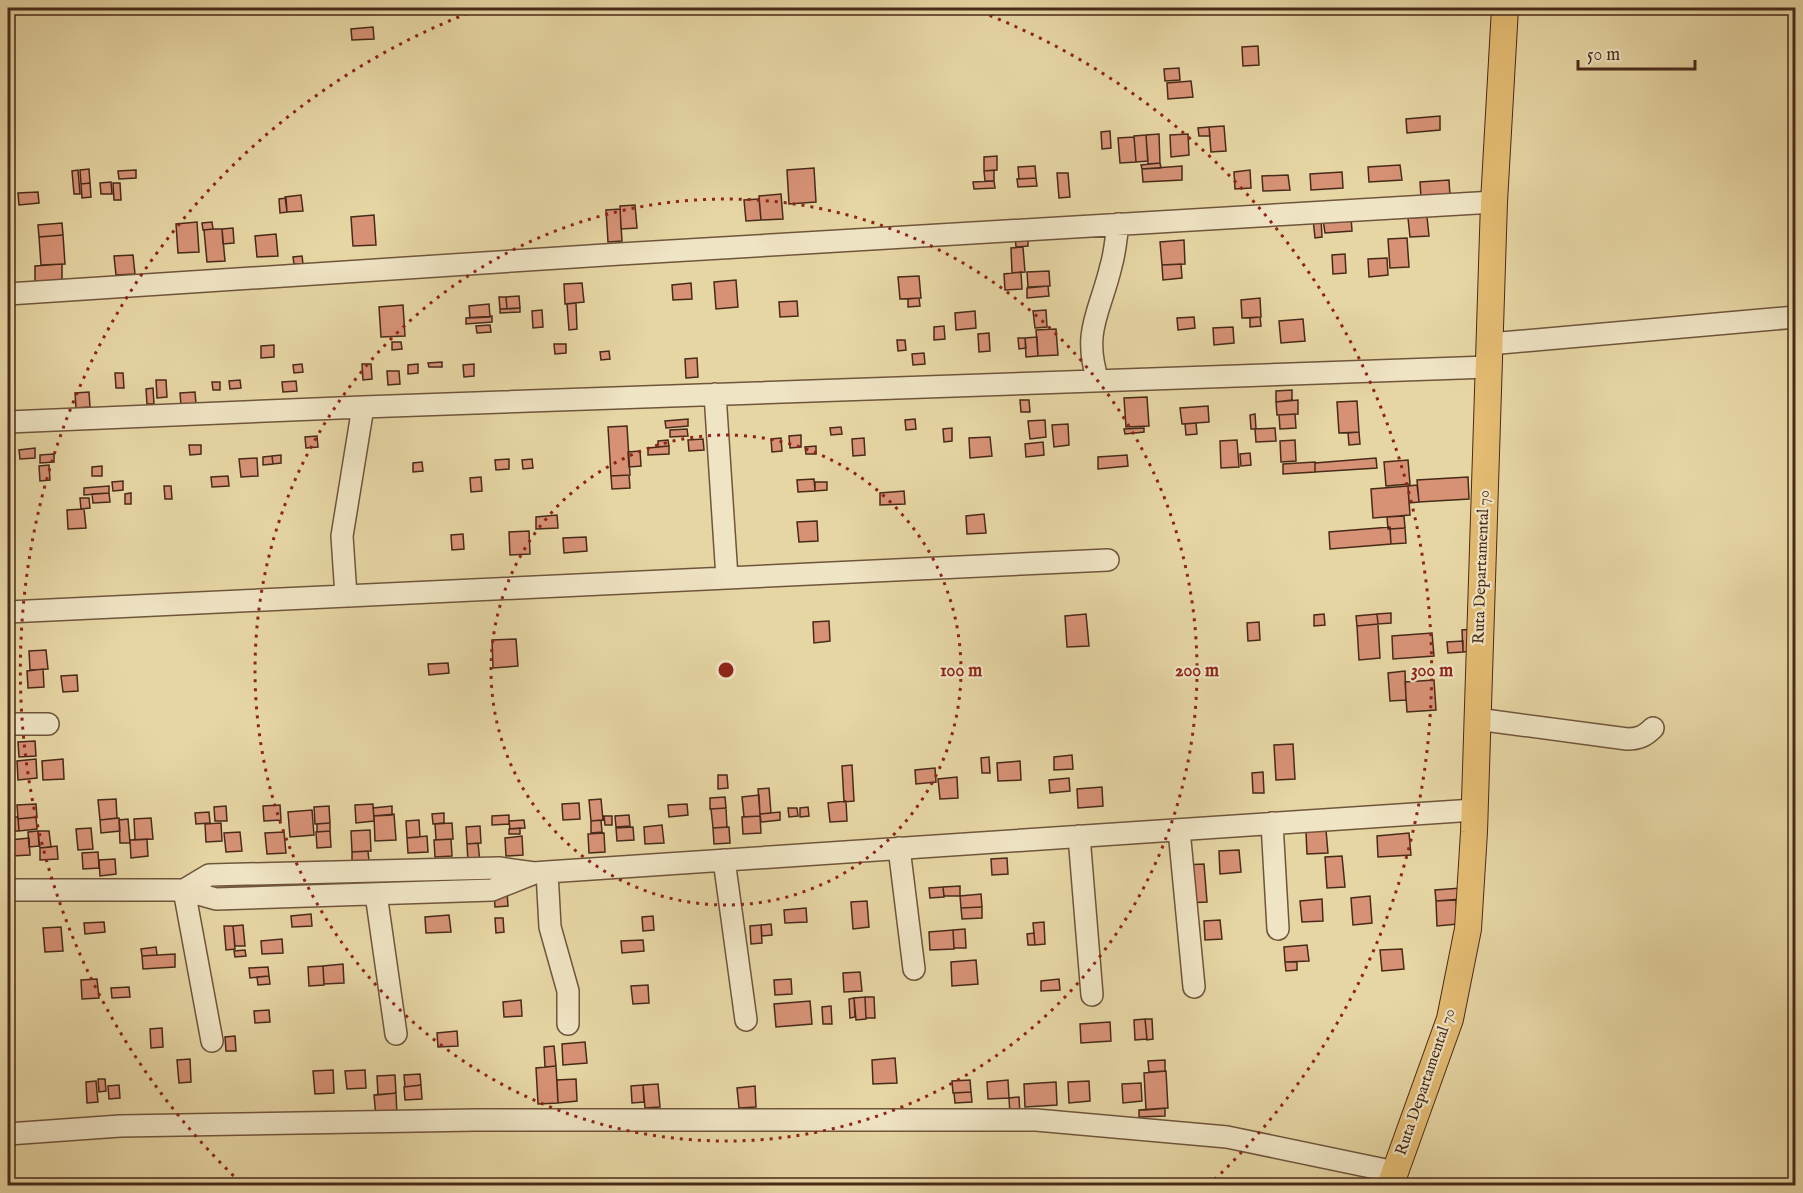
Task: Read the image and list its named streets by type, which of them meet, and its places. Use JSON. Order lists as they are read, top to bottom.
{
  "streets": {
    "main road": ["Ruta Departamental 70"]
  },
  "scale_bar": "50 m",
  "rings": ["100 m", "200 m", "300 m"]
}
